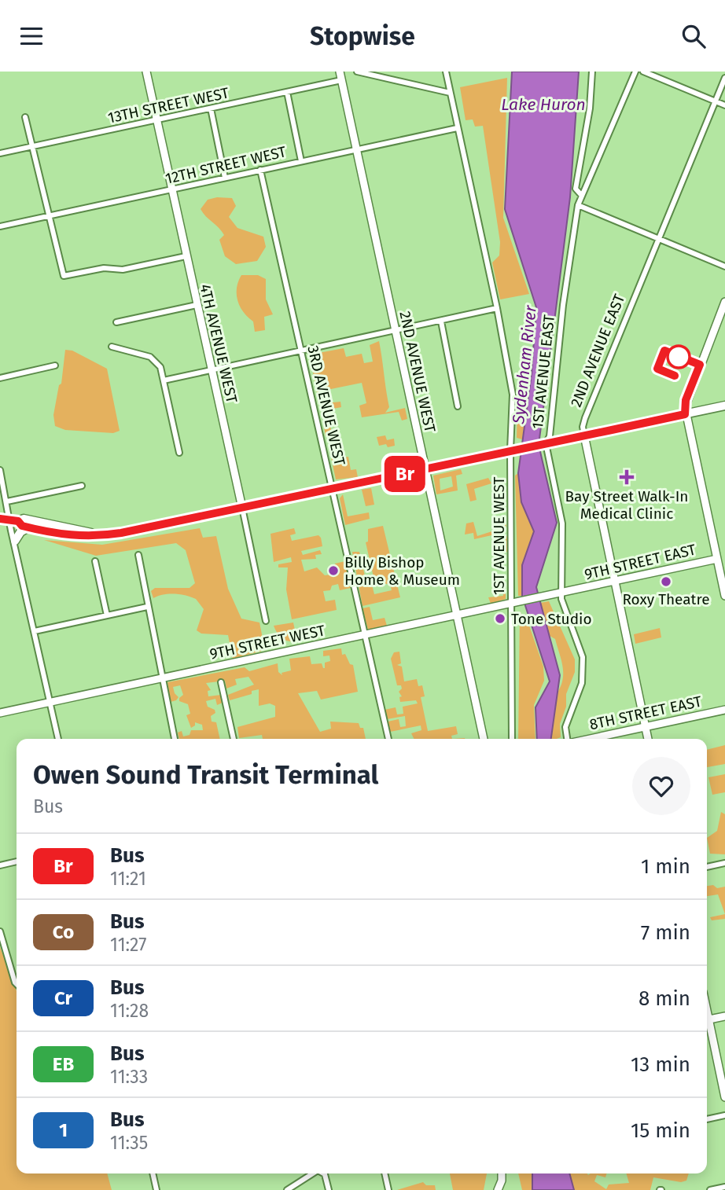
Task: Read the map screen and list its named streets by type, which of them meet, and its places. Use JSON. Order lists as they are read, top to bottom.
{
  "streets": {
    "street": [
      "13TH STREET WEST",
      "12TH STREET WEST",
      "4TH AVENUE WEST",
      "2ND AVENUE EAST",
      "2ND AVENUE WEST",
      "1ST AVENUE EAST",
      "3RD AVENUE WEST",
      "1ST AVENUE WEST",
      "9TH STREET EAST",
      "9TH STREET WEST",
      "8TH STREET EAST"
    ]
  },
  "crossings": [
    ["13TH STREET WEST", "4TH AVENUE WEST"],
    ["13TH STREET WEST", "2ND AVENUE WEST"],
    ["12TH STREET WEST", "4TH AVENUE WEST"],
    ["12TH STREET WEST", "2ND AVENUE WEST"],
    ["12TH STREET WEST", "3RD AVENUE WEST"],
    ["12TH STREET WEST", "1ST AVENUE WEST"],
    ["2ND AVENUE EAST", "9TH STREET EAST"],
    ["2ND AVENUE EAST", "8TH STREET EAST"],
    ["2ND AVENUE WEST", "9TH STREET WEST"],
    ["1ST AVENUE EAST", "9TH STREET EAST"],
    ["3RD AVENUE WEST", "9TH STREET WEST"],
    ["1ST AVENUE WEST", "9TH STREET WEST"],
    ["9TH STREET EAST", "9TH STREET WEST"]
  ],
  "water": ["Lake Huron", "Sydenham River"],
  "places": {
    "health": ["Bay Street Walk-In Medical Clinic"],
    "other": ["Billy Bishop Home & Museum", "Roxy Theatre", "Tone Studio"]
  },
  "lines": ["bus line Br"],
  "page": {
    "header": "Stopwise",
    "on_map": "Br",
    "heading": ["Owen Sound Transit Terminal", "Bus"],
    "list": [
      {
        "mark": "Br",
        "name": "Bus",
        "note": "11:21",
        "value": "1 min"
      },
      {
        "mark": "Co",
        "name": "Bus",
        "note": "11:27",
        "value": "7 min"
      },
      {
        "mark": "Cr",
        "name": "Bus",
        "note": "11:28",
        "value": "8 min"
      },
      {
        "mark": "EB",
        "name": "Bus",
        "note": "11:33",
        "value": "13 min"
      },
      {
        "mark": "1",
        "name": "Bus",
        "note": "11:35",
        "value": "15 min"
      }
    ]
  }
}
